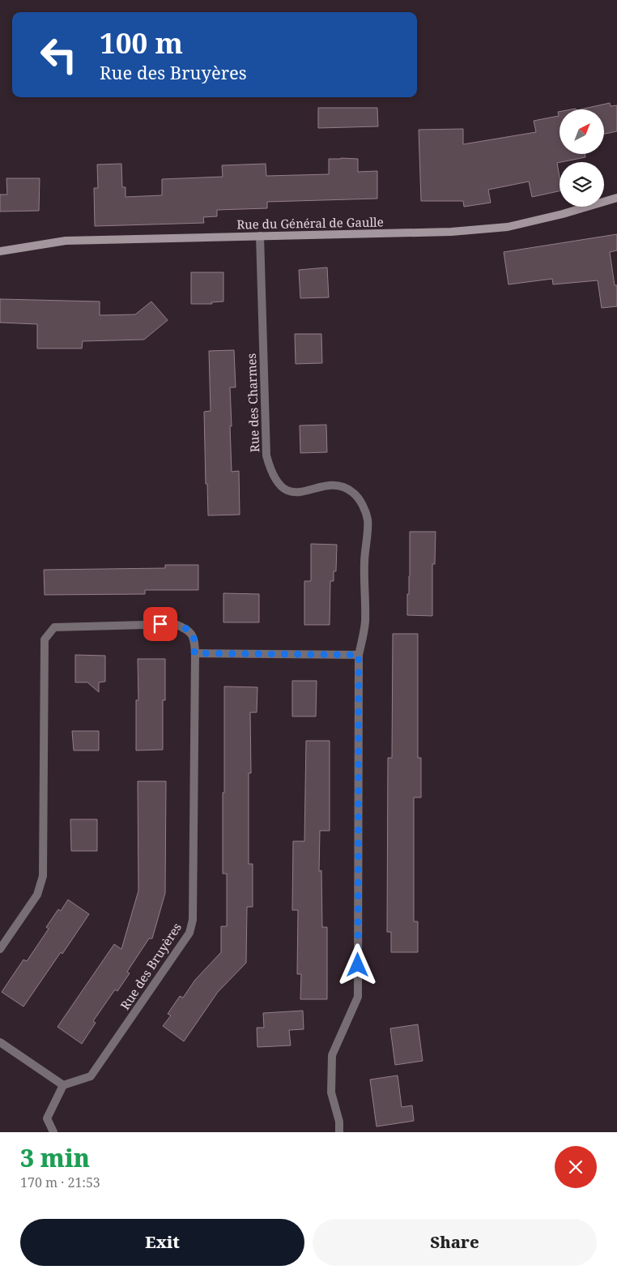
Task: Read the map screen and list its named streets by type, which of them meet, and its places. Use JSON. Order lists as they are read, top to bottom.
{
  "streets": {
    "street": ["Rue du Général de Gaulle", "Rue des Charmes", "Rue des Bruyères"]
  },
  "crossings": [
    ["Rue du Général de Gaulle", "Rue des Charmes"]
  ],
  "north": "top right",
  "page": {
    "turn": ["100 m", "Rue des Bruyères"],
    "heading": ["3 min", "170 m · 21:53"],
    "buttons": ["Exit", "Share"]
  }
}
